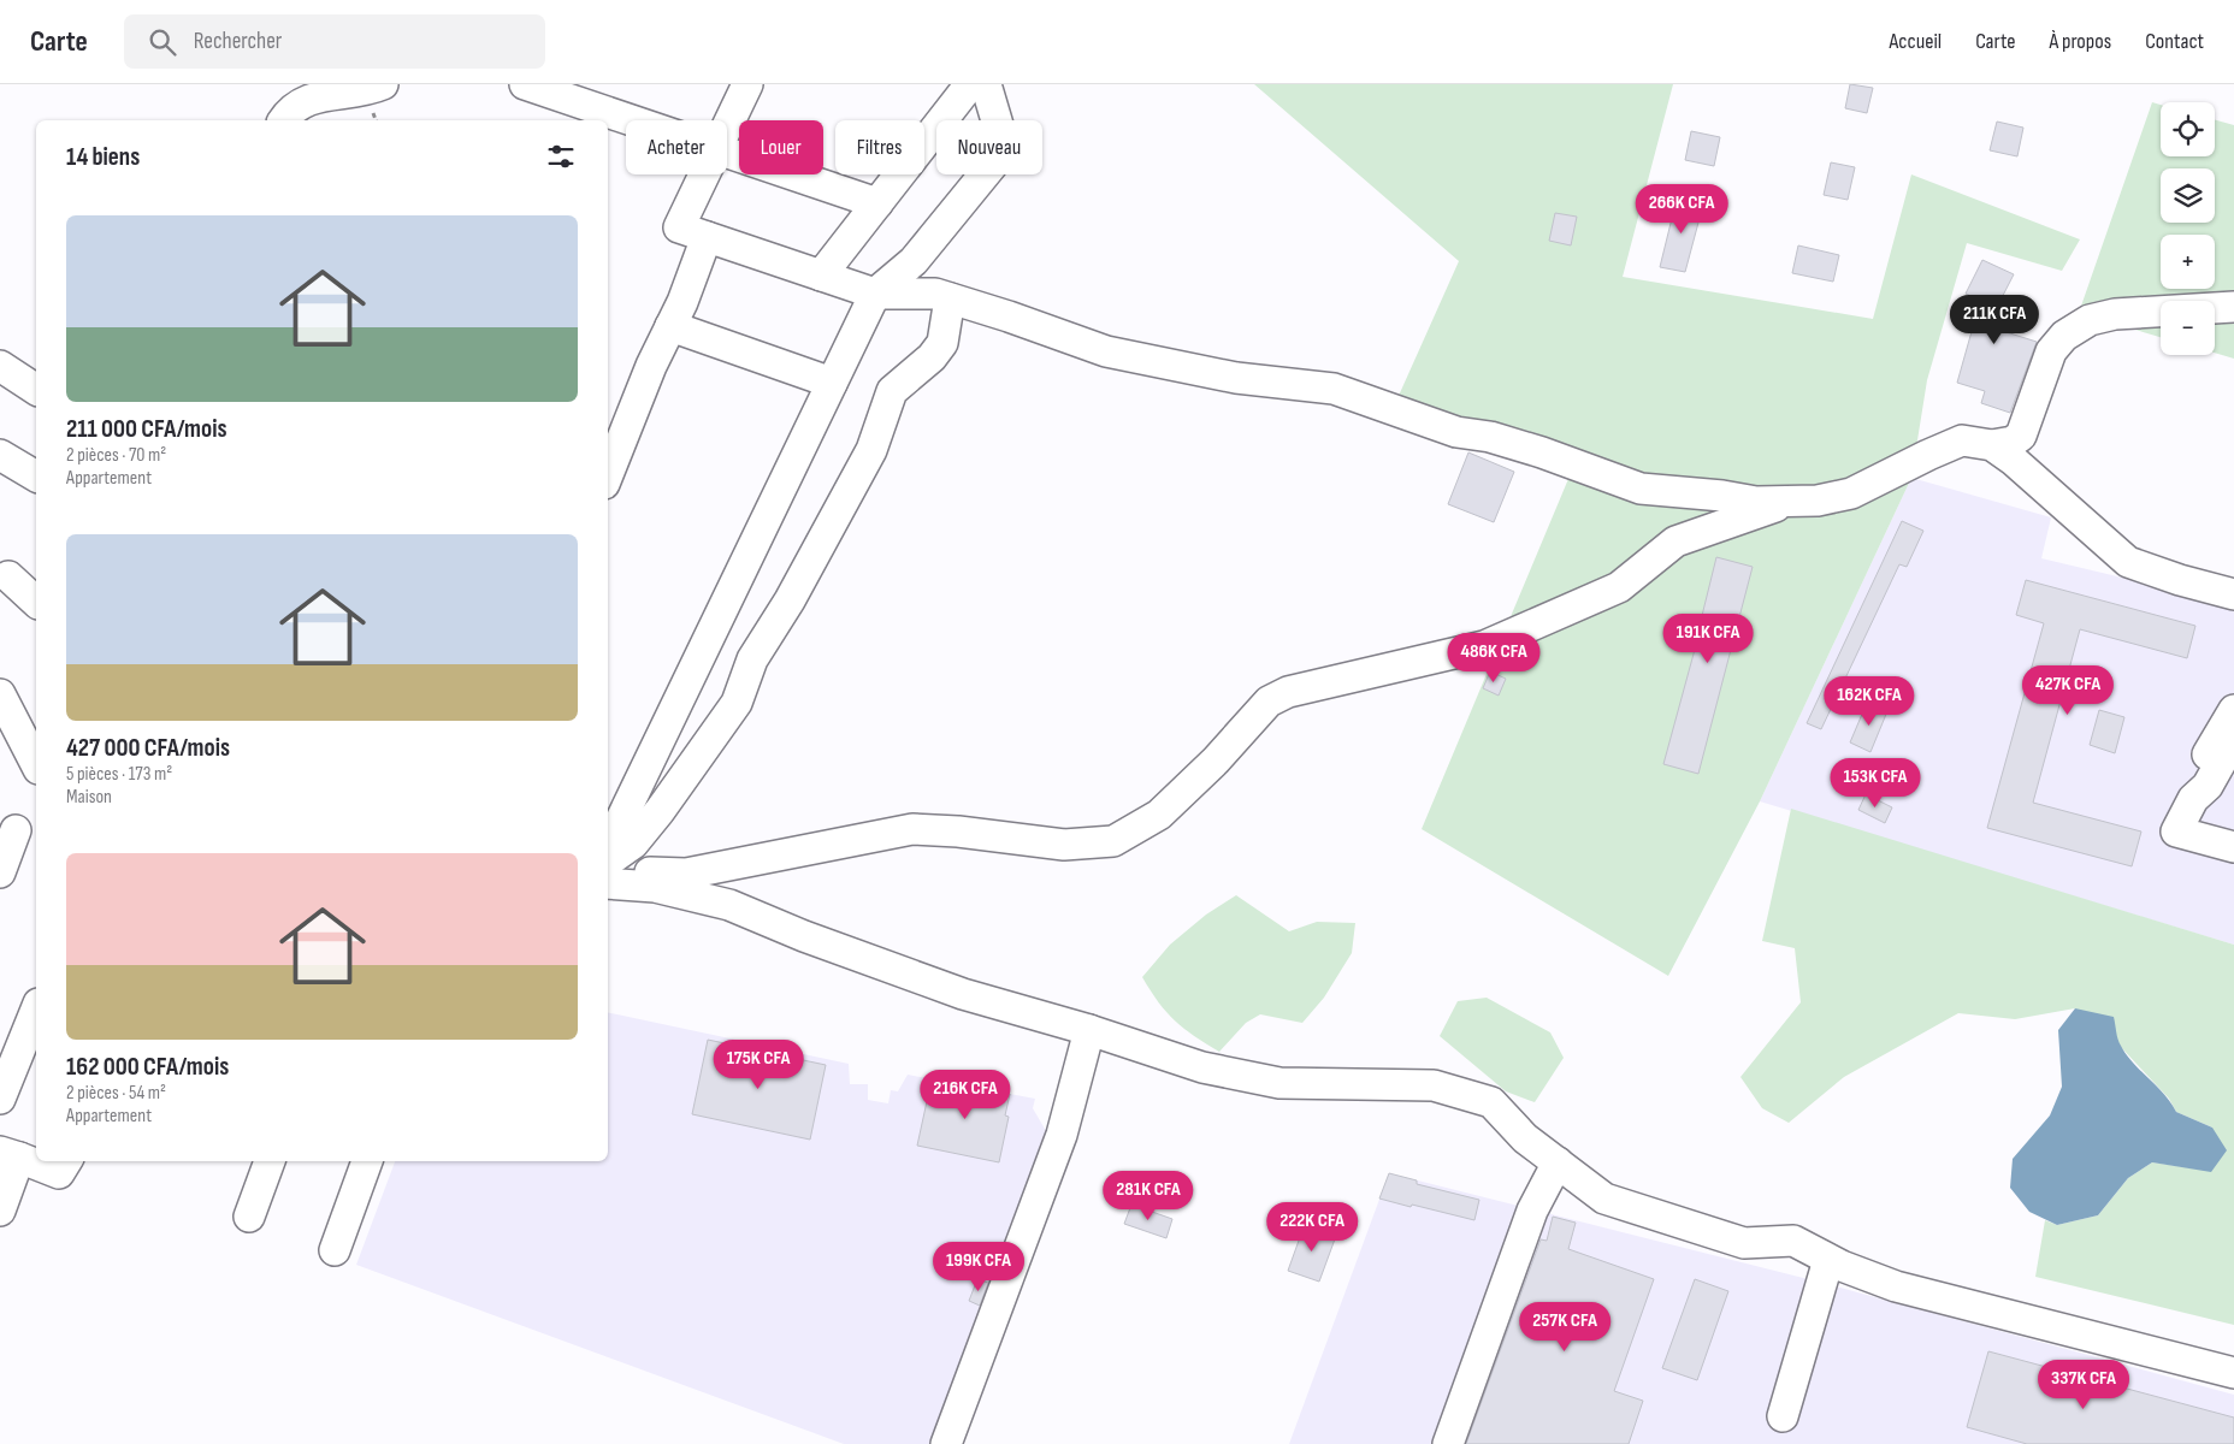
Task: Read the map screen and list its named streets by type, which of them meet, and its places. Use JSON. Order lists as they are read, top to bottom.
{
  "page": {
    "header": "Carte",
    "search": "Rechercher",
    "nav": [
      "Accueil",
      "Carte",
      "À propos",
      "Contact"
    ],
    "map_buttons": ["+", "−"],
    "chip": [
      "Acheter",
      "Louer",
      "Filtres",
      "Nouveau"
    ],
    "heading": "14 biens",
    "price": [
      "266K CFA",
      "211K CFA",
      "191K CFA",
      "486K CFA",
      "427K CFA",
      "162K CFA",
      "153K CFA",
      "175K CFA",
      "216K CFA",
      "281K CFA",
      "222K CFA",
      "199K CFA",
      "257K CFA",
      "337K CFA"
    ],
    "list": [
      {
        "name": "211 000 CFA/mois",
        "note": "2 pièces · 70 m² · Appartement"
      },
      {
        "name": "427 000 CFA/mois",
        "note": "5 pièces · 173 m² · Maison"
      },
      {
        "name": "162 000 CFA/mois",
        "note": "2 pièces · 54 m² · Appartement"
      }
    ]
  }
}
